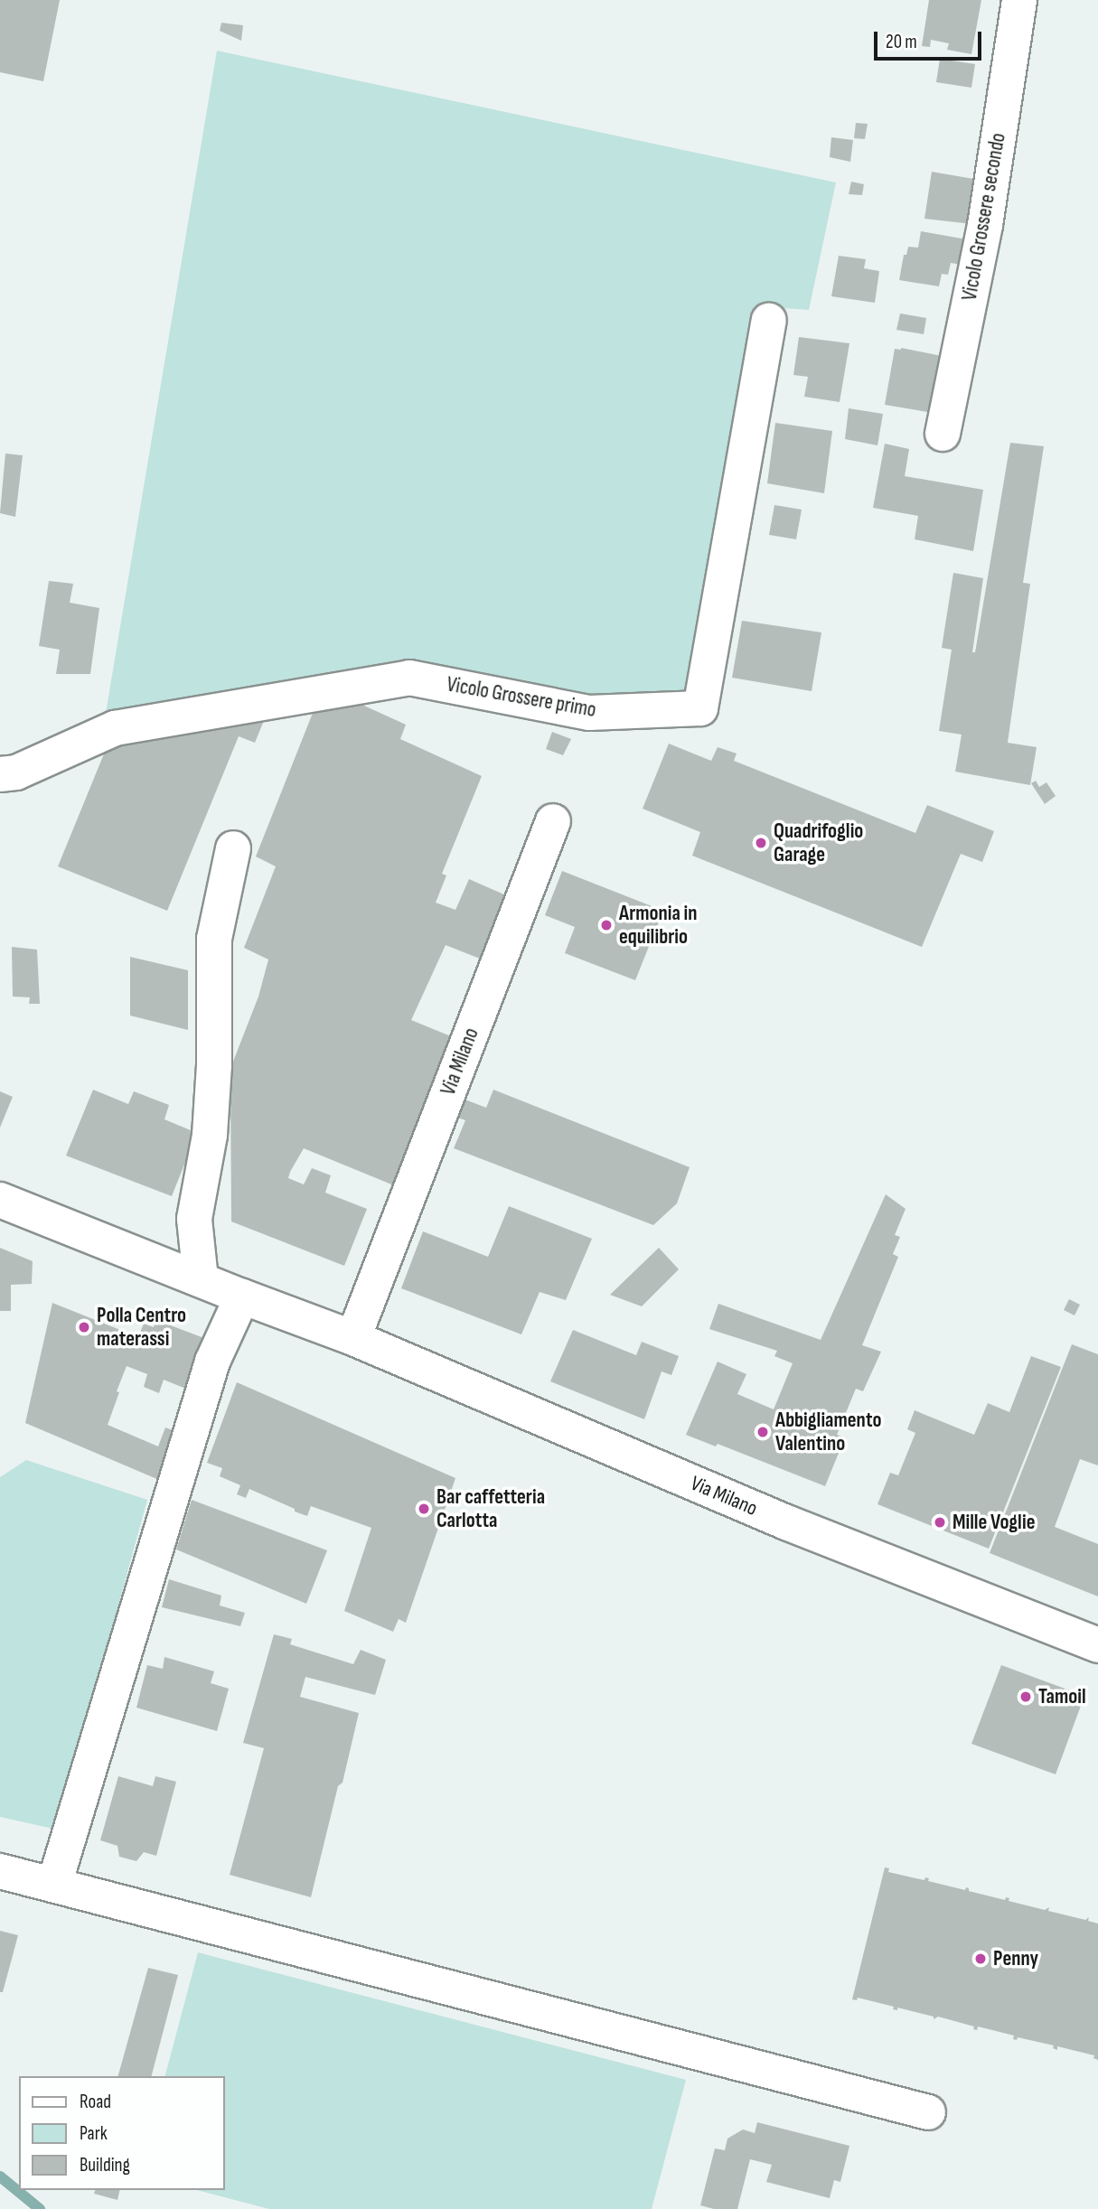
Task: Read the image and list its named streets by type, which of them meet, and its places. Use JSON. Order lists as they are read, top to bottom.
{
  "streets": {
    "street": ["Vicolo Grossere secondo", "Vicolo Grossere primo", "Via Milano"]
  },
  "places": [
    "Quadrifoglio Garage",
    "Armonia in equilibrio",
    "Polla Centro materassi",
    "Abbigliamento Valentino",
    "Bar caffetteria Carlotta",
    "Mille Voglie",
    "Tamoil",
    "Penny"
  ],
  "legend": ["Road", "Park", "Building"],
  "scale_bar": "20 m"
}
